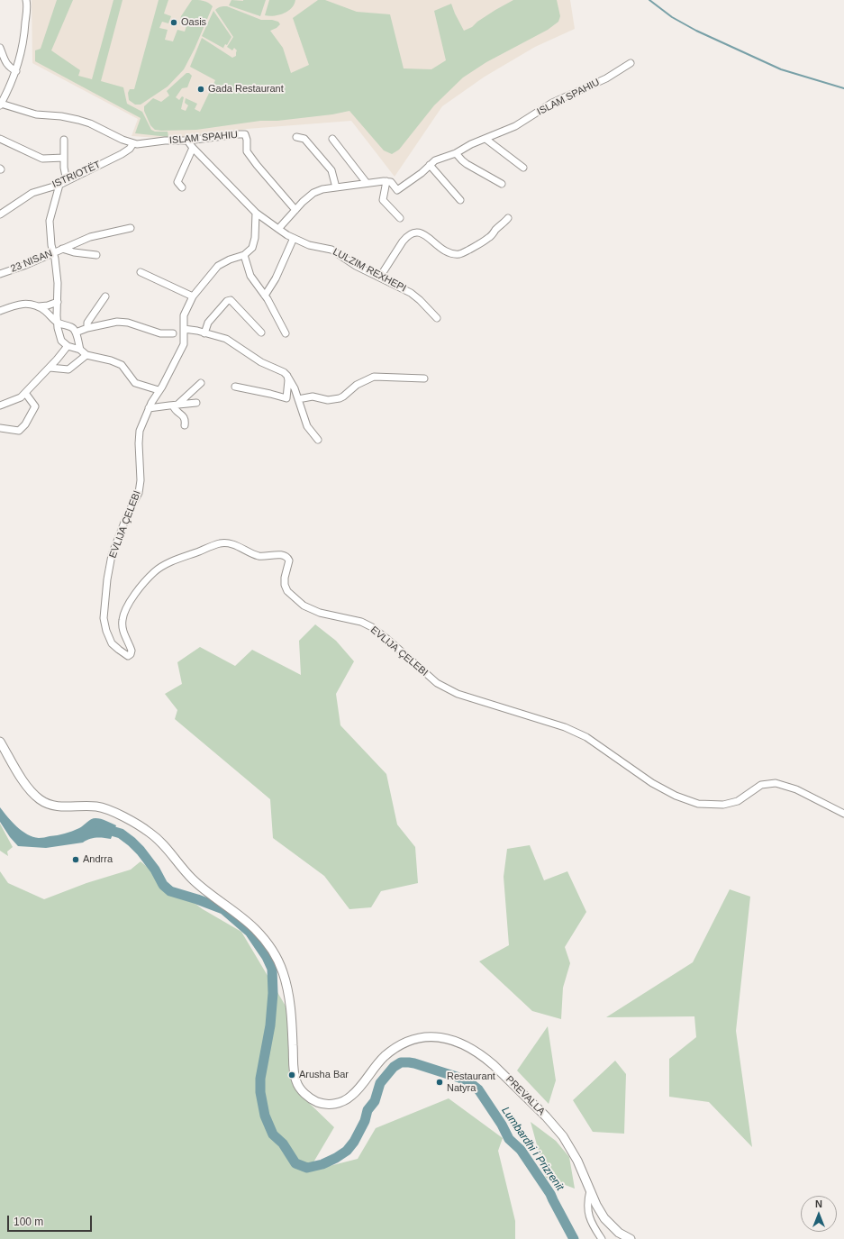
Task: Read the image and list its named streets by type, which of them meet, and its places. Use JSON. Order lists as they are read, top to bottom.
{
  "streets": {
    "main road": ["PREVALLA"],
    "street": [
      "ISLAM SPAHIU",
      "ISTRIOTËT",
      "23 NISAN",
      "LULZIM REXHEPI",
      "EVLIJA ÇELEBI"
    ]
  },
  "crossings": [
    ["ISLAM SPAHIU", "ISTRIOTËT"]
  ],
  "water": ["Lumbardhi i Prizrenit"],
  "places": [
    "Oasis",
    "Gada Restaurant",
    "Andrra",
    "Arusha Bar",
    "Restaurant Natyra"
  ],
  "scale_bar": "100 m",
  "north": "top"
}
